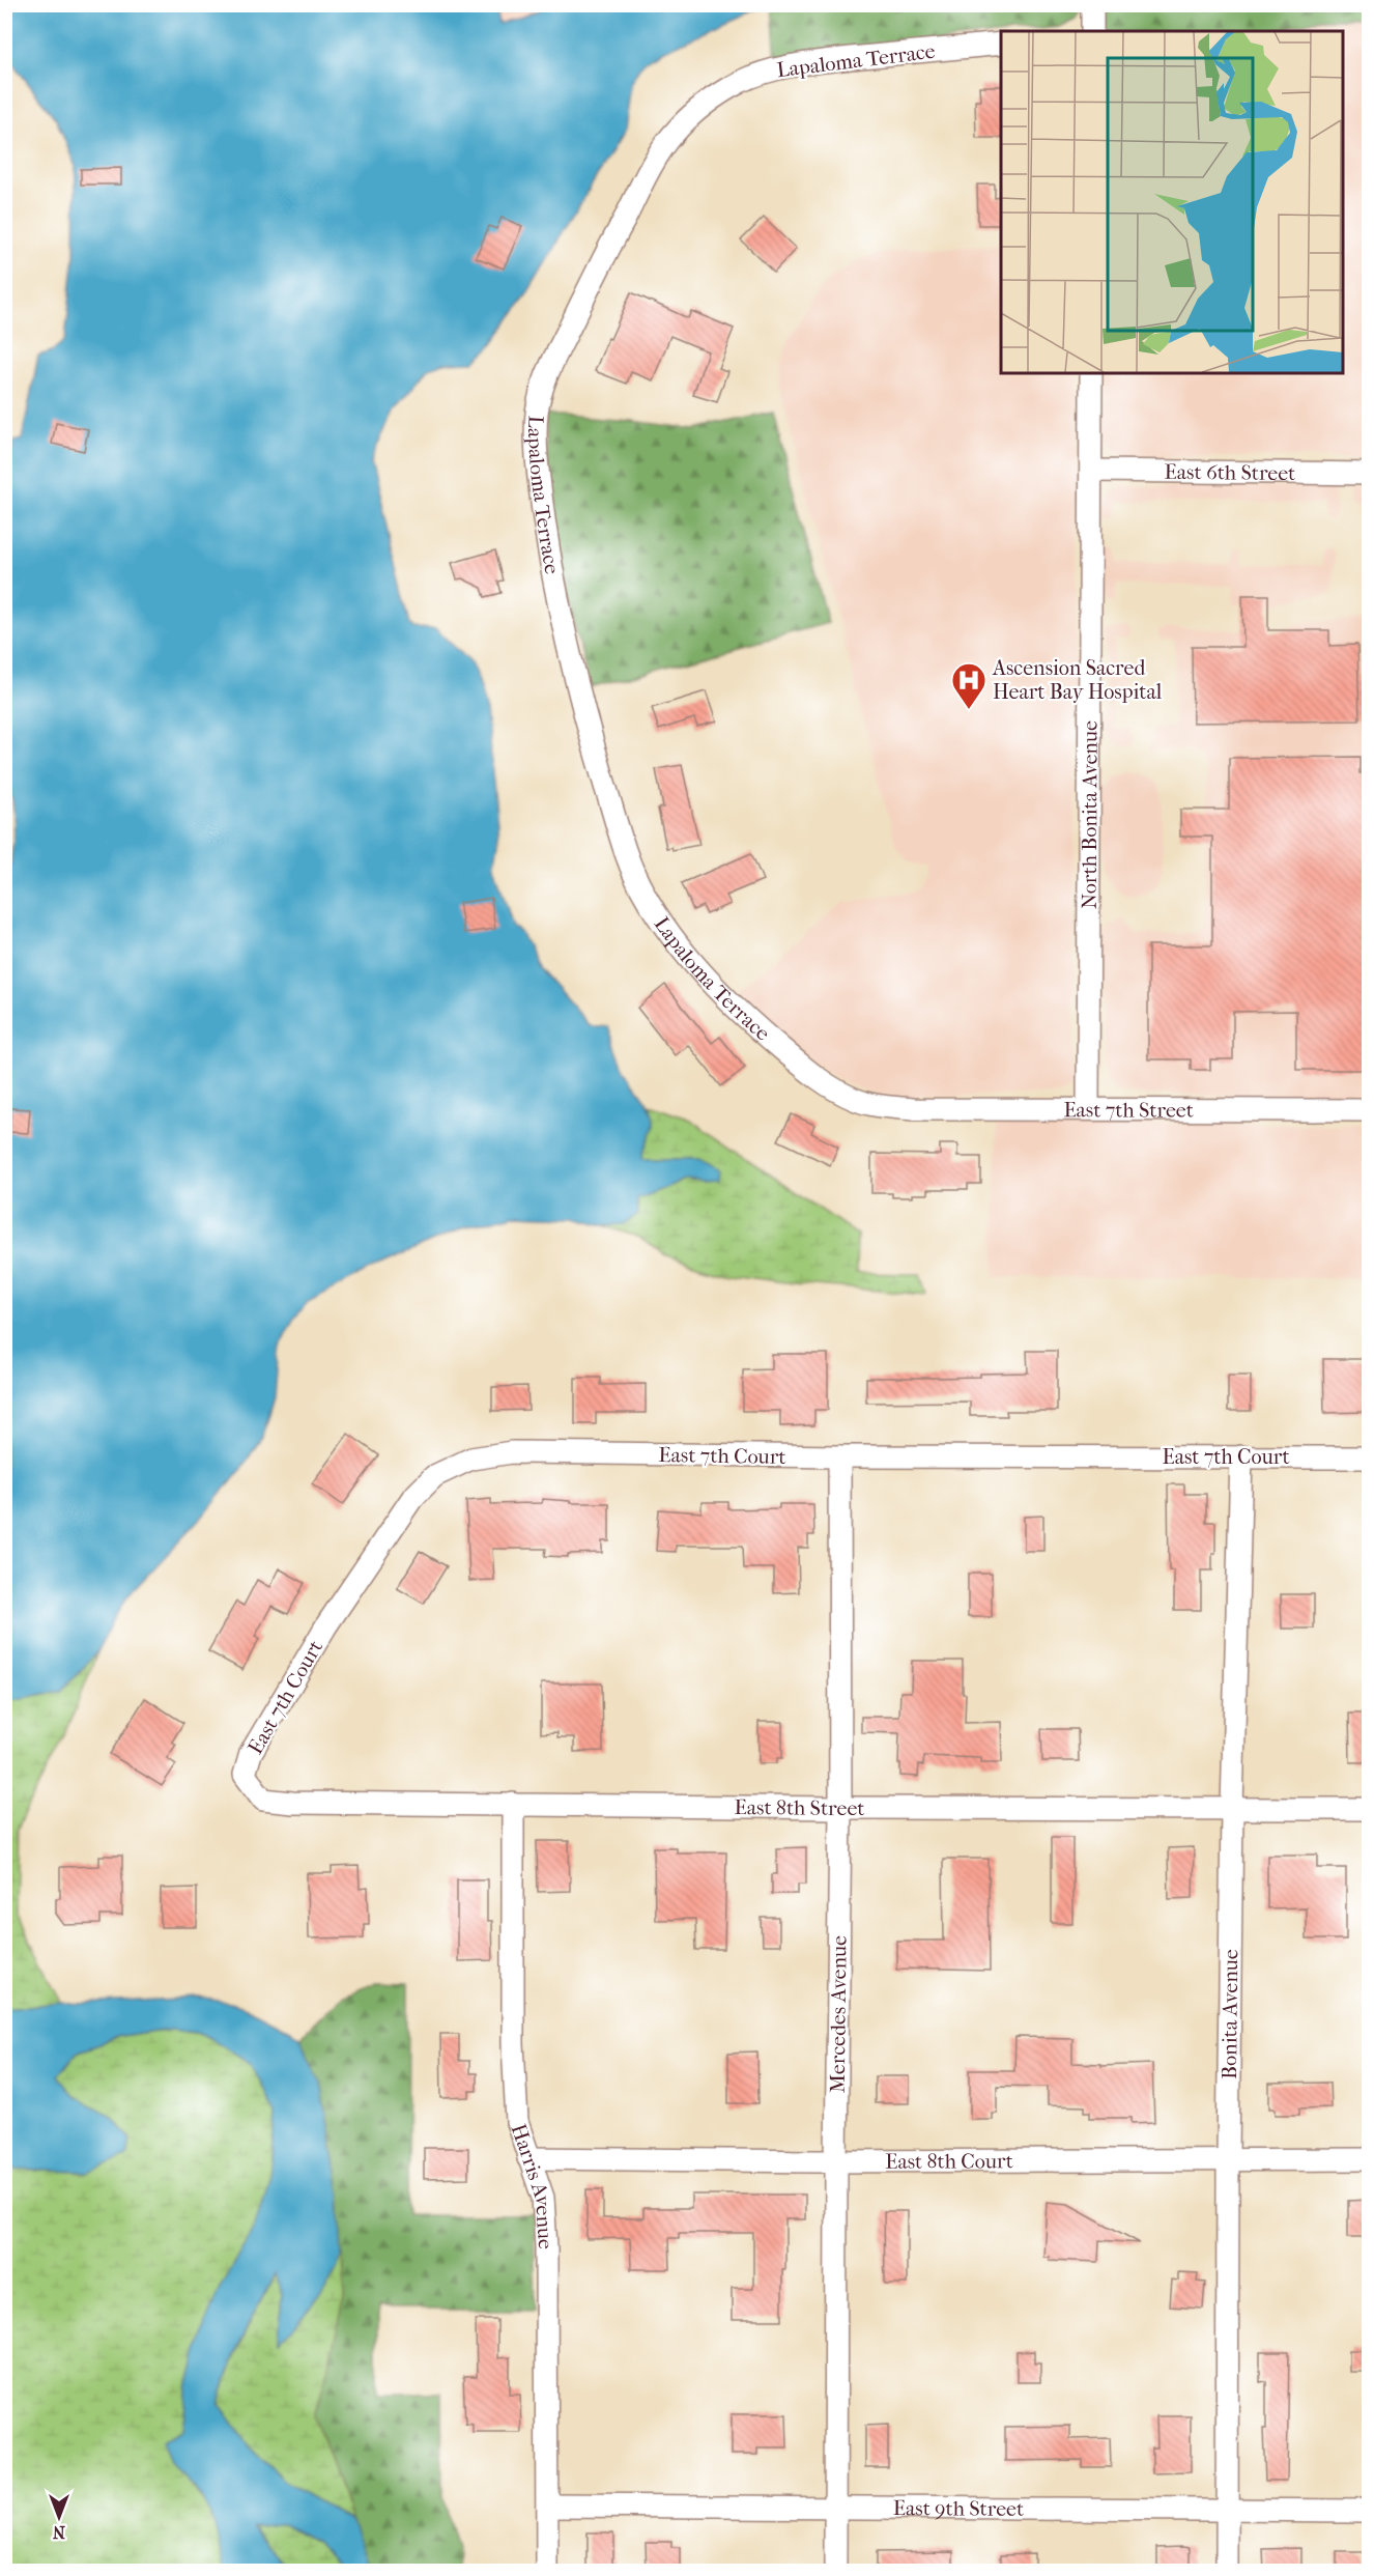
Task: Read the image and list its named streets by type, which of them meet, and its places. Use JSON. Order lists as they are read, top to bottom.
{
  "streets": {
    "street": [
      "Lapaloma Terrace",
      "East 6th Street",
      "North Bonita Avenue",
      "East 7th Street",
      "East 7th Court",
      "East 8th Street",
      "Mercedes Avenue",
      "Bonita Avenue",
      "East 8th Court",
      "Harris Avenue",
      "East 9th Street"
    ]
  },
  "crossings": [
    ["Lapaloma Terrace", "East 7th Street"],
    ["East 6th Street", "North Bonita Avenue"],
    ["North Bonita Avenue", "East 7th Street"],
    ["East 7th Court", "East 8th Street"],
    ["East 7th Court", "Mercedes Avenue"],
    ["East 7th Court", "Bonita Avenue"],
    ["East 8th Street", "Mercedes Avenue"],
    ["East 8th Street", "Bonita Avenue"],
    ["East 8th Street", "Harris Avenue"],
    ["Mercedes Avenue", "East 8th Court"],
    ["Mercedes Avenue", "East 9th Street"],
    ["Bonita Avenue", "East 8th Court"],
    ["Bonita Avenue", "East 9th Street"],
    ["East 8th Court", "Harris Avenue"],
    ["Harris Avenue", "East 9th Street"]
  ],
  "places": {
    "hospital": ["Ascension Sacred Heart Bay Hospital"]
  },
  "north": "bottom"
}
